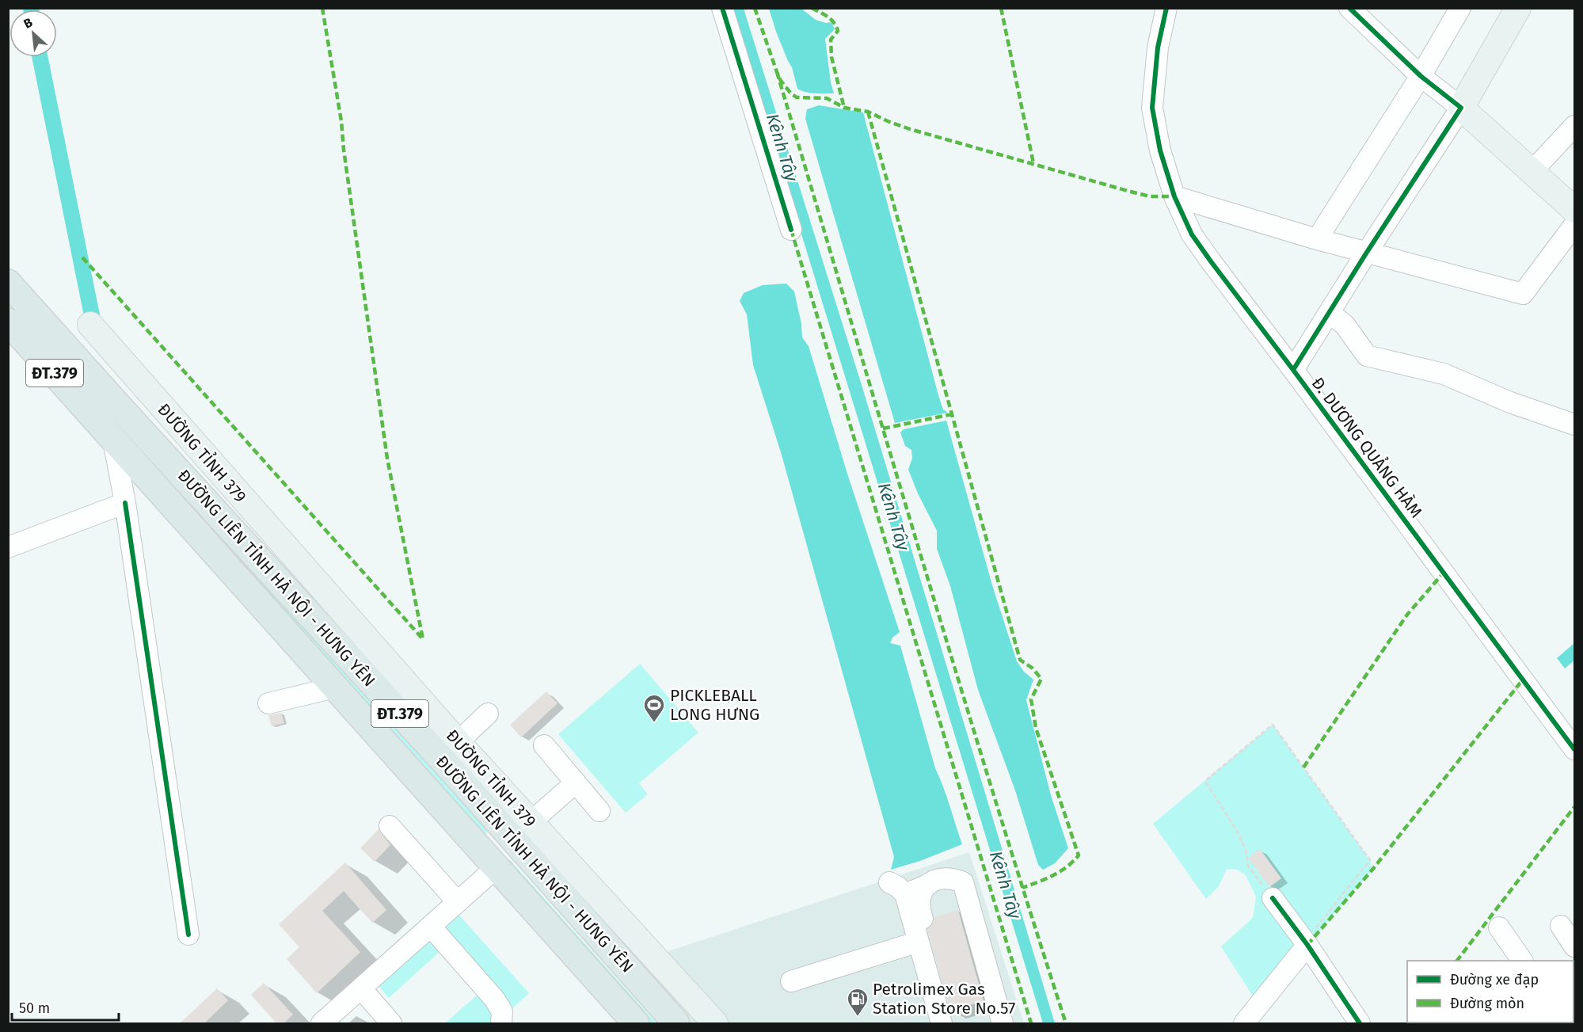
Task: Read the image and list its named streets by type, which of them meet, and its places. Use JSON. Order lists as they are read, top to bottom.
{
  "streets": {
    "highway": ["ĐT.379", "ĐƯỜNG LIÊN TỈNH HÀ NỘI - HƯNG YÊN"],
    "main road": ["ĐƯỜNG TỈNH 379"],
    "street": ["Đ. DƯƠNG QUẢNG HÀM"]
  },
  "crossings": [
    ["ĐƯỜNG TỈNH 379", "ĐƯỜNG LIÊN TỈNH HÀ NỘI - HƯNG YÊN"]
  ],
  "water": ["Kênh Tây"],
  "places": {
    "sports": ["PICKLEBALL LONG HƯNG"],
    "fuel station": ["Petrolimex Gas Station Store No.57"]
  },
  "legend": ["Đường xe đạp", "Đường mòn"],
  "scale_bar": "50 m",
  "north": "top left"
}
